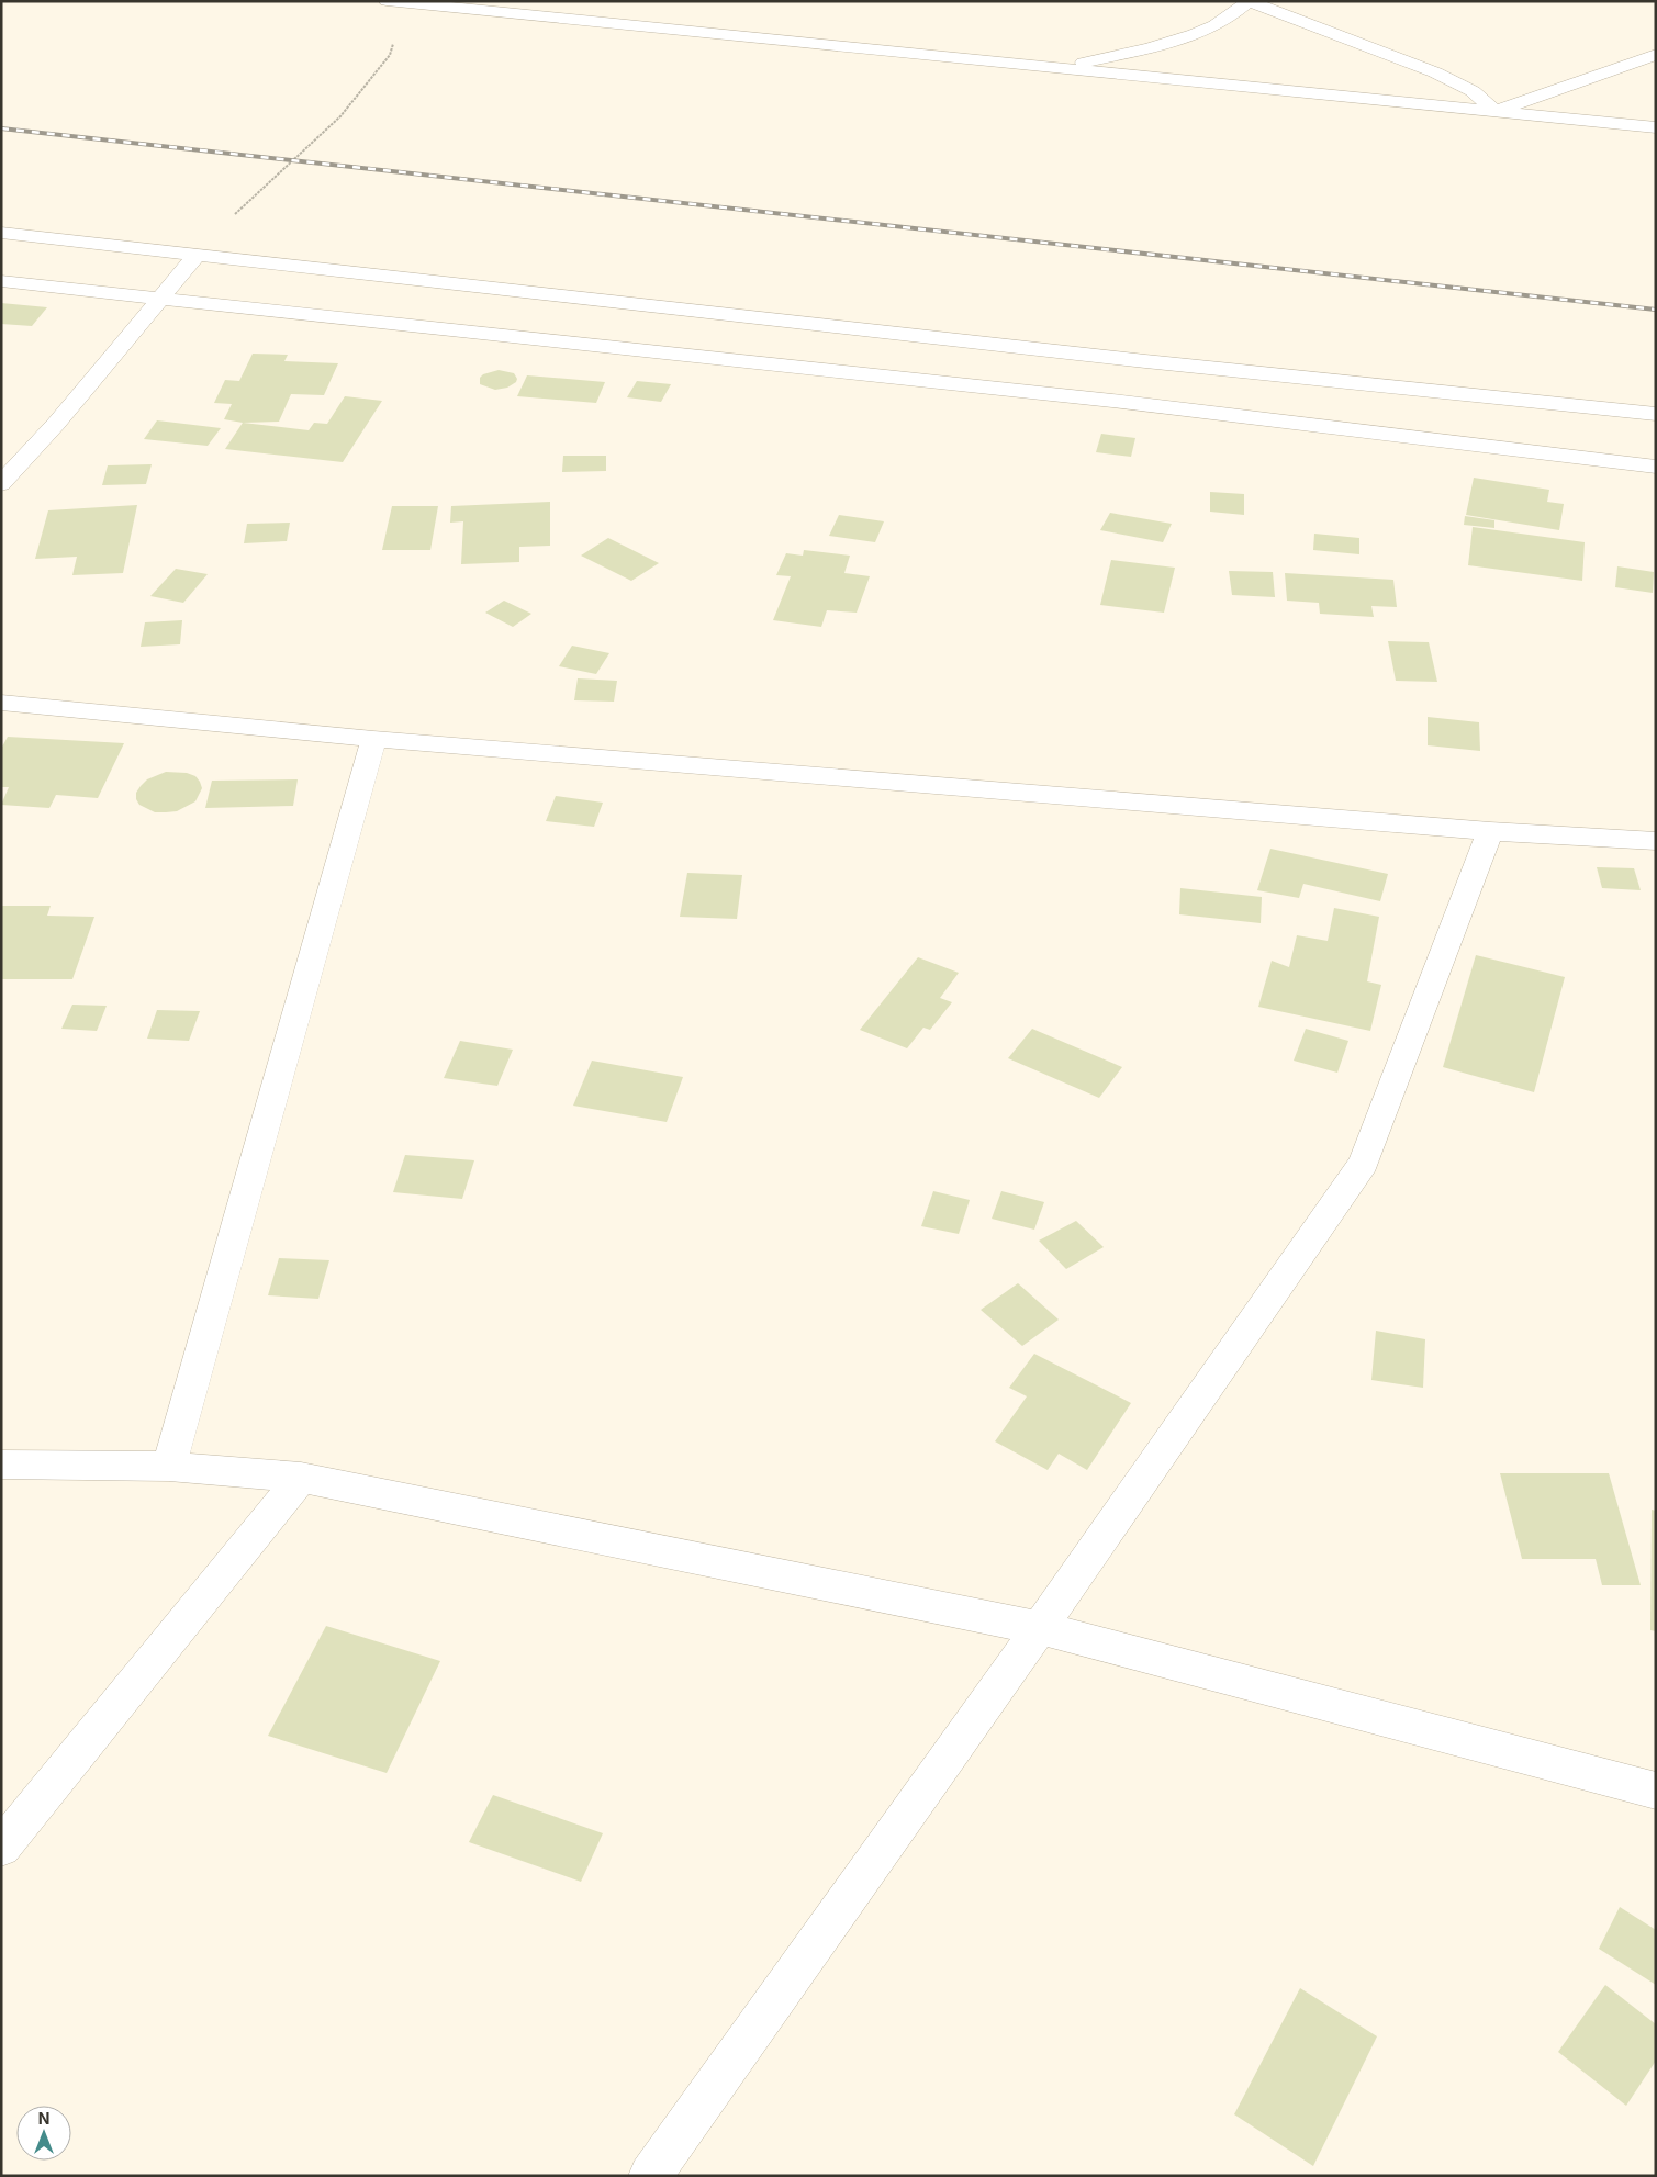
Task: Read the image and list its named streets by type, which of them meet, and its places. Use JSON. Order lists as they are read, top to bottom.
{
  "north": "top"
}
